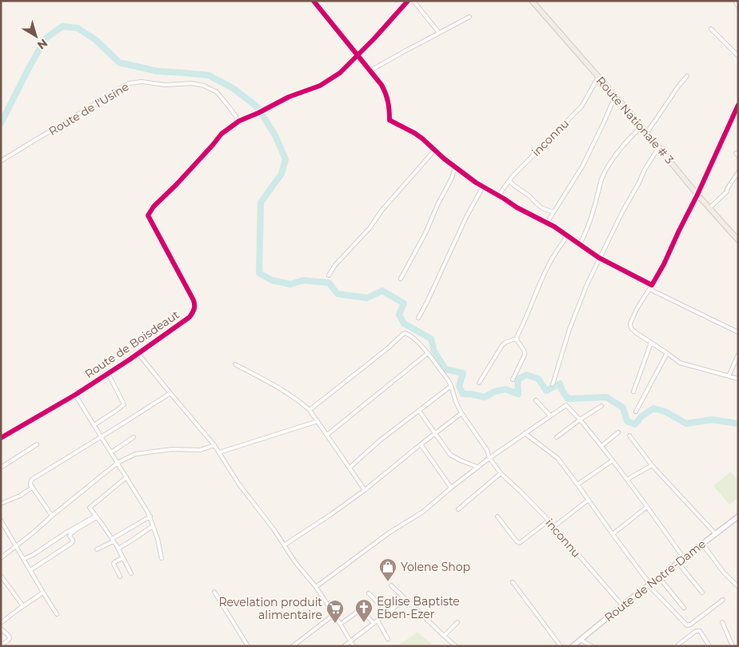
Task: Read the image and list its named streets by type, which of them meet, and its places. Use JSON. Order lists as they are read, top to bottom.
{
  "streets": {
    "main road": ["Route Nationale # 3"],
    "street": [
      "Route de l'Usine",
      "inconnu",
      "Route de Boisdeaut",
      "Route de Notre-Dame"
    ]
  },
  "crossings": [
    ["Route de l'Usine", "Route de Boisdeaut"],
    ["Route Nationale # 3", "inconnu"],
    ["inconnu", "Route de Notre-Dame"]
  ],
  "places": {
    "shop": ["Yolene Shop"],
    "church": ["Eglise Baptiste Eben-Ezer"],
    "supermarket": ["Revelation produit alimentaire"]
  },
  "north": "bottom right"
}
